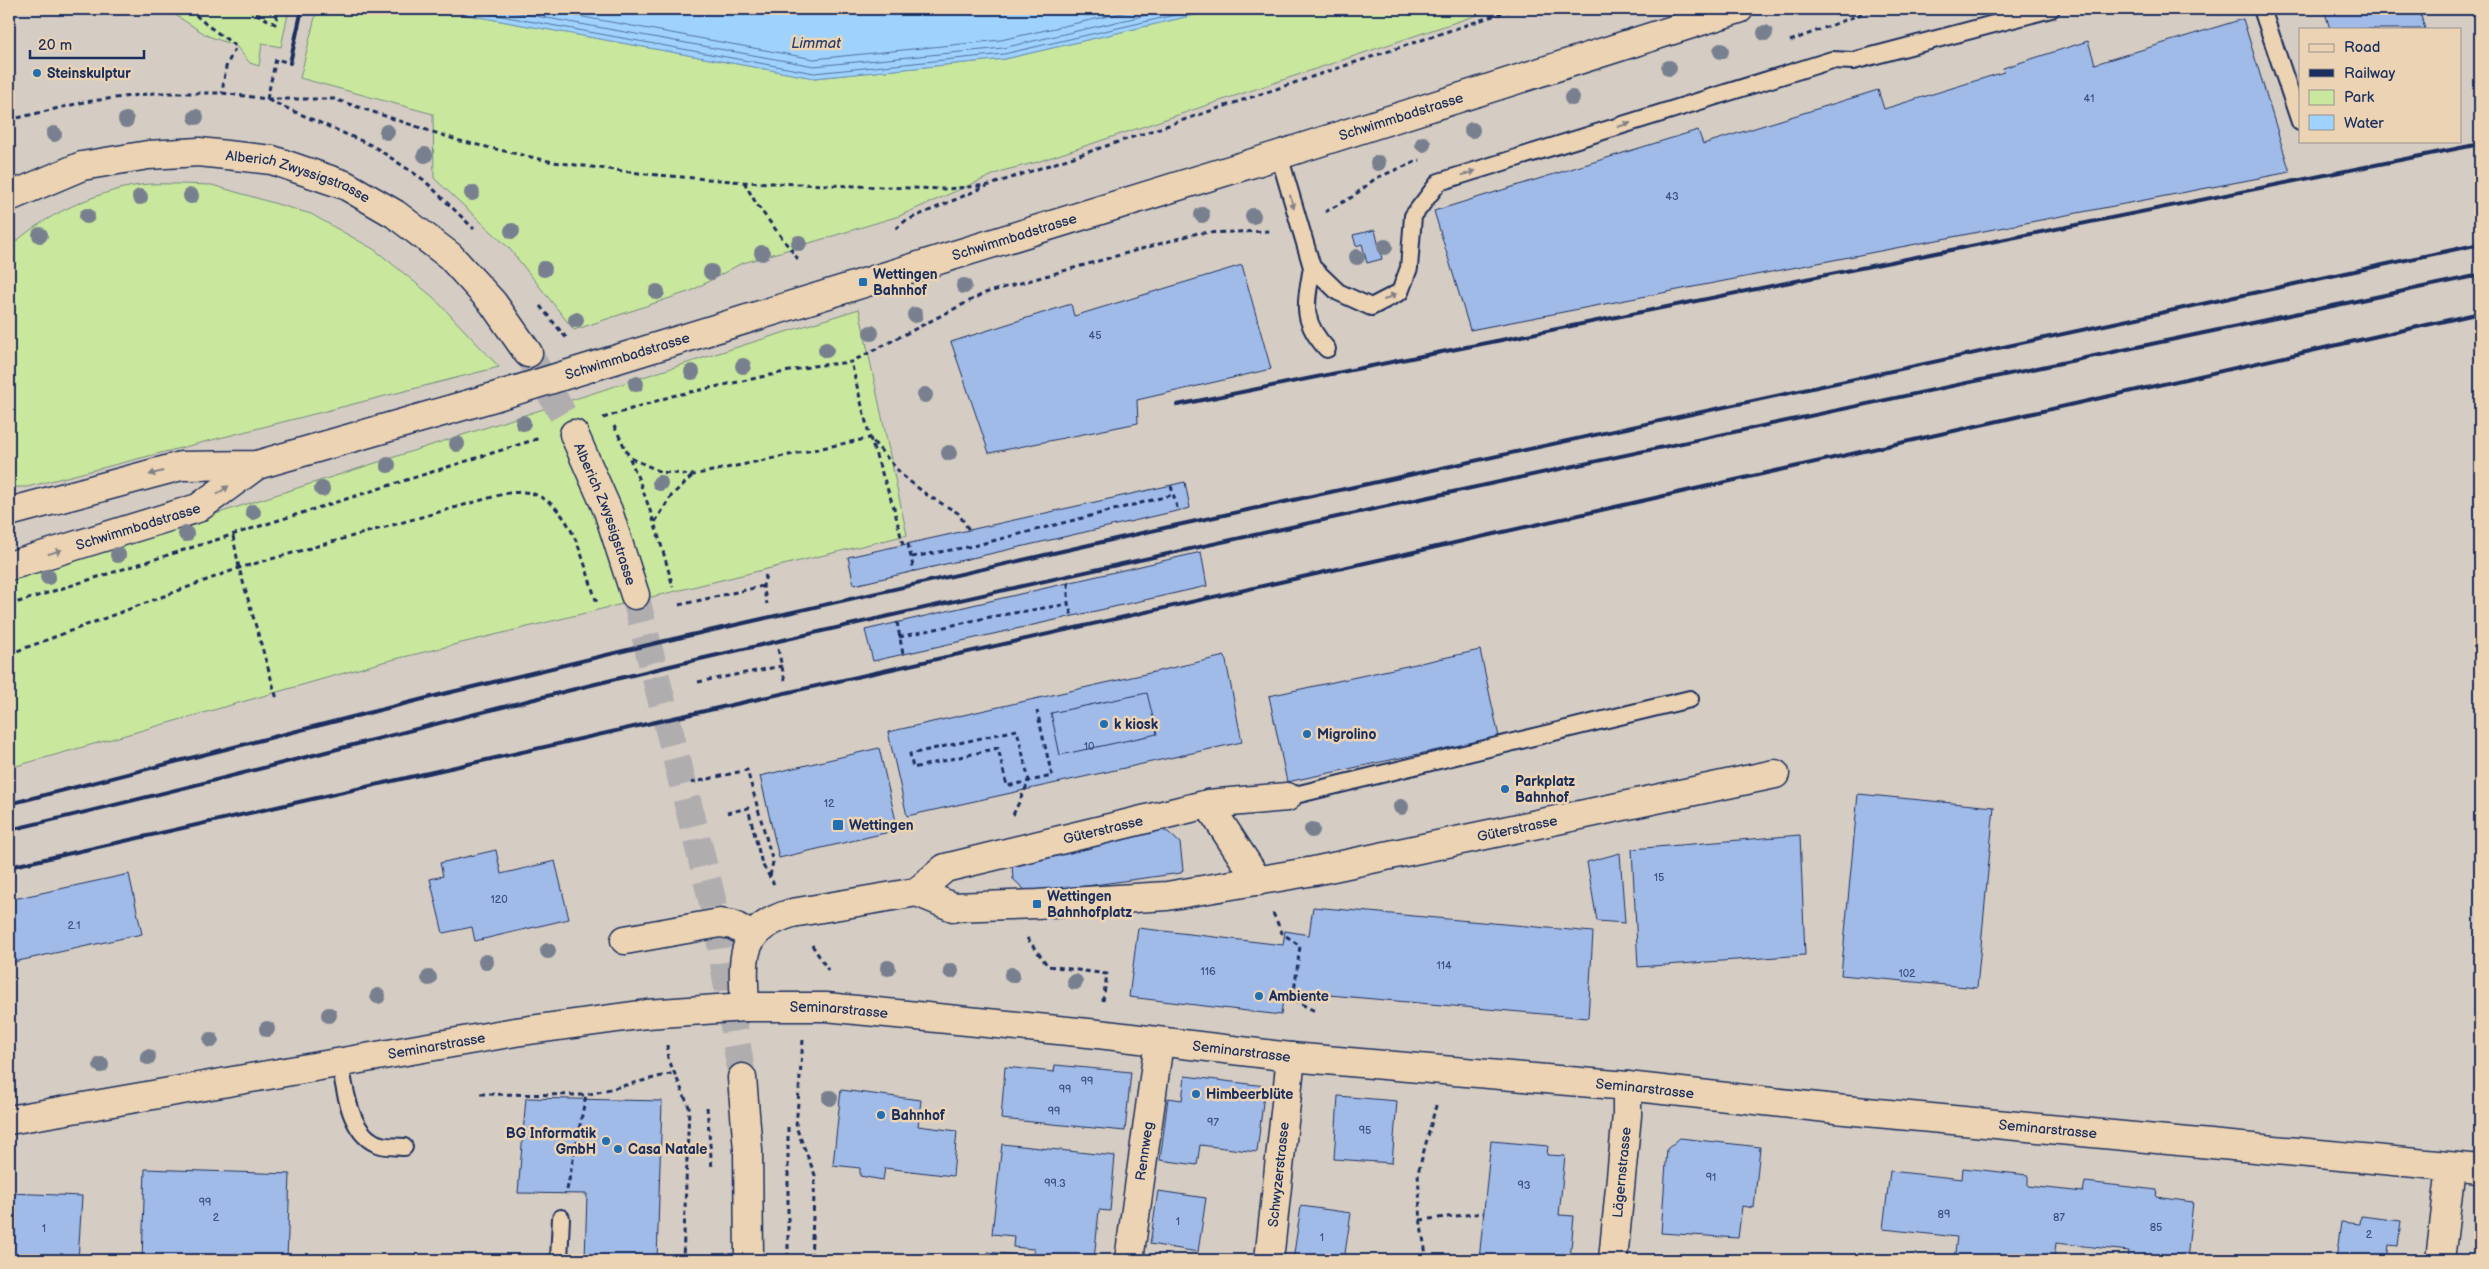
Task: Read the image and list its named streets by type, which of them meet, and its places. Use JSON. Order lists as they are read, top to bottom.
{
  "streets": {
    "street": [
      "Schwimmbadstrasse",
      "Alberich Zwyssigstrasse",
      "Güterstrasse",
      "Seminarstrasse",
      "Rennweg",
      "Lägernstrasse",
      "Schwyzerstrasse"
    ]
  },
  "crossings": [
    ["Seminarstrasse", "Rennweg"],
    ["Seminarstrasse", "Lägernstrasse"],
    ["Seminarstrasse", "Schwyzerstrasse"]
  ],
  "water": ["Limmat"],
  "places": {
    "other": [
      "Steinskulptur",
      "k kiosk",
      "Migrolino",
      "Parkplatz Bahnhof",
      "Ambiente",
      "Himbeerblüte",
      "Bahnhof",
      "BG Informatik GmbH",
      "Casa Natale"
    ],
    "transit": ["Wettingen Bahnhof", "Wettingen", "Wettingen Bahnhofplatz"]
  },
  "house_numbers": [
    "41",
    "43",
    "45",
    "10",
    "12",
    "15",
    "120",
    "2.1",
    "114",
    "116",
    "102",
    "99",
    "99",
    "99",
    "97",
    "95",
    "91",
    "99.3",
    "93",
    "99",
    "89",
    "2",
    "87",
    "1",
    "85",
    "1",
    "2",
    "1"
  ],
  "legend": [
    "Road",
    "Railway",
    "Park",
    "Water"
  ],
  "scale_bar": "20 m"
}
